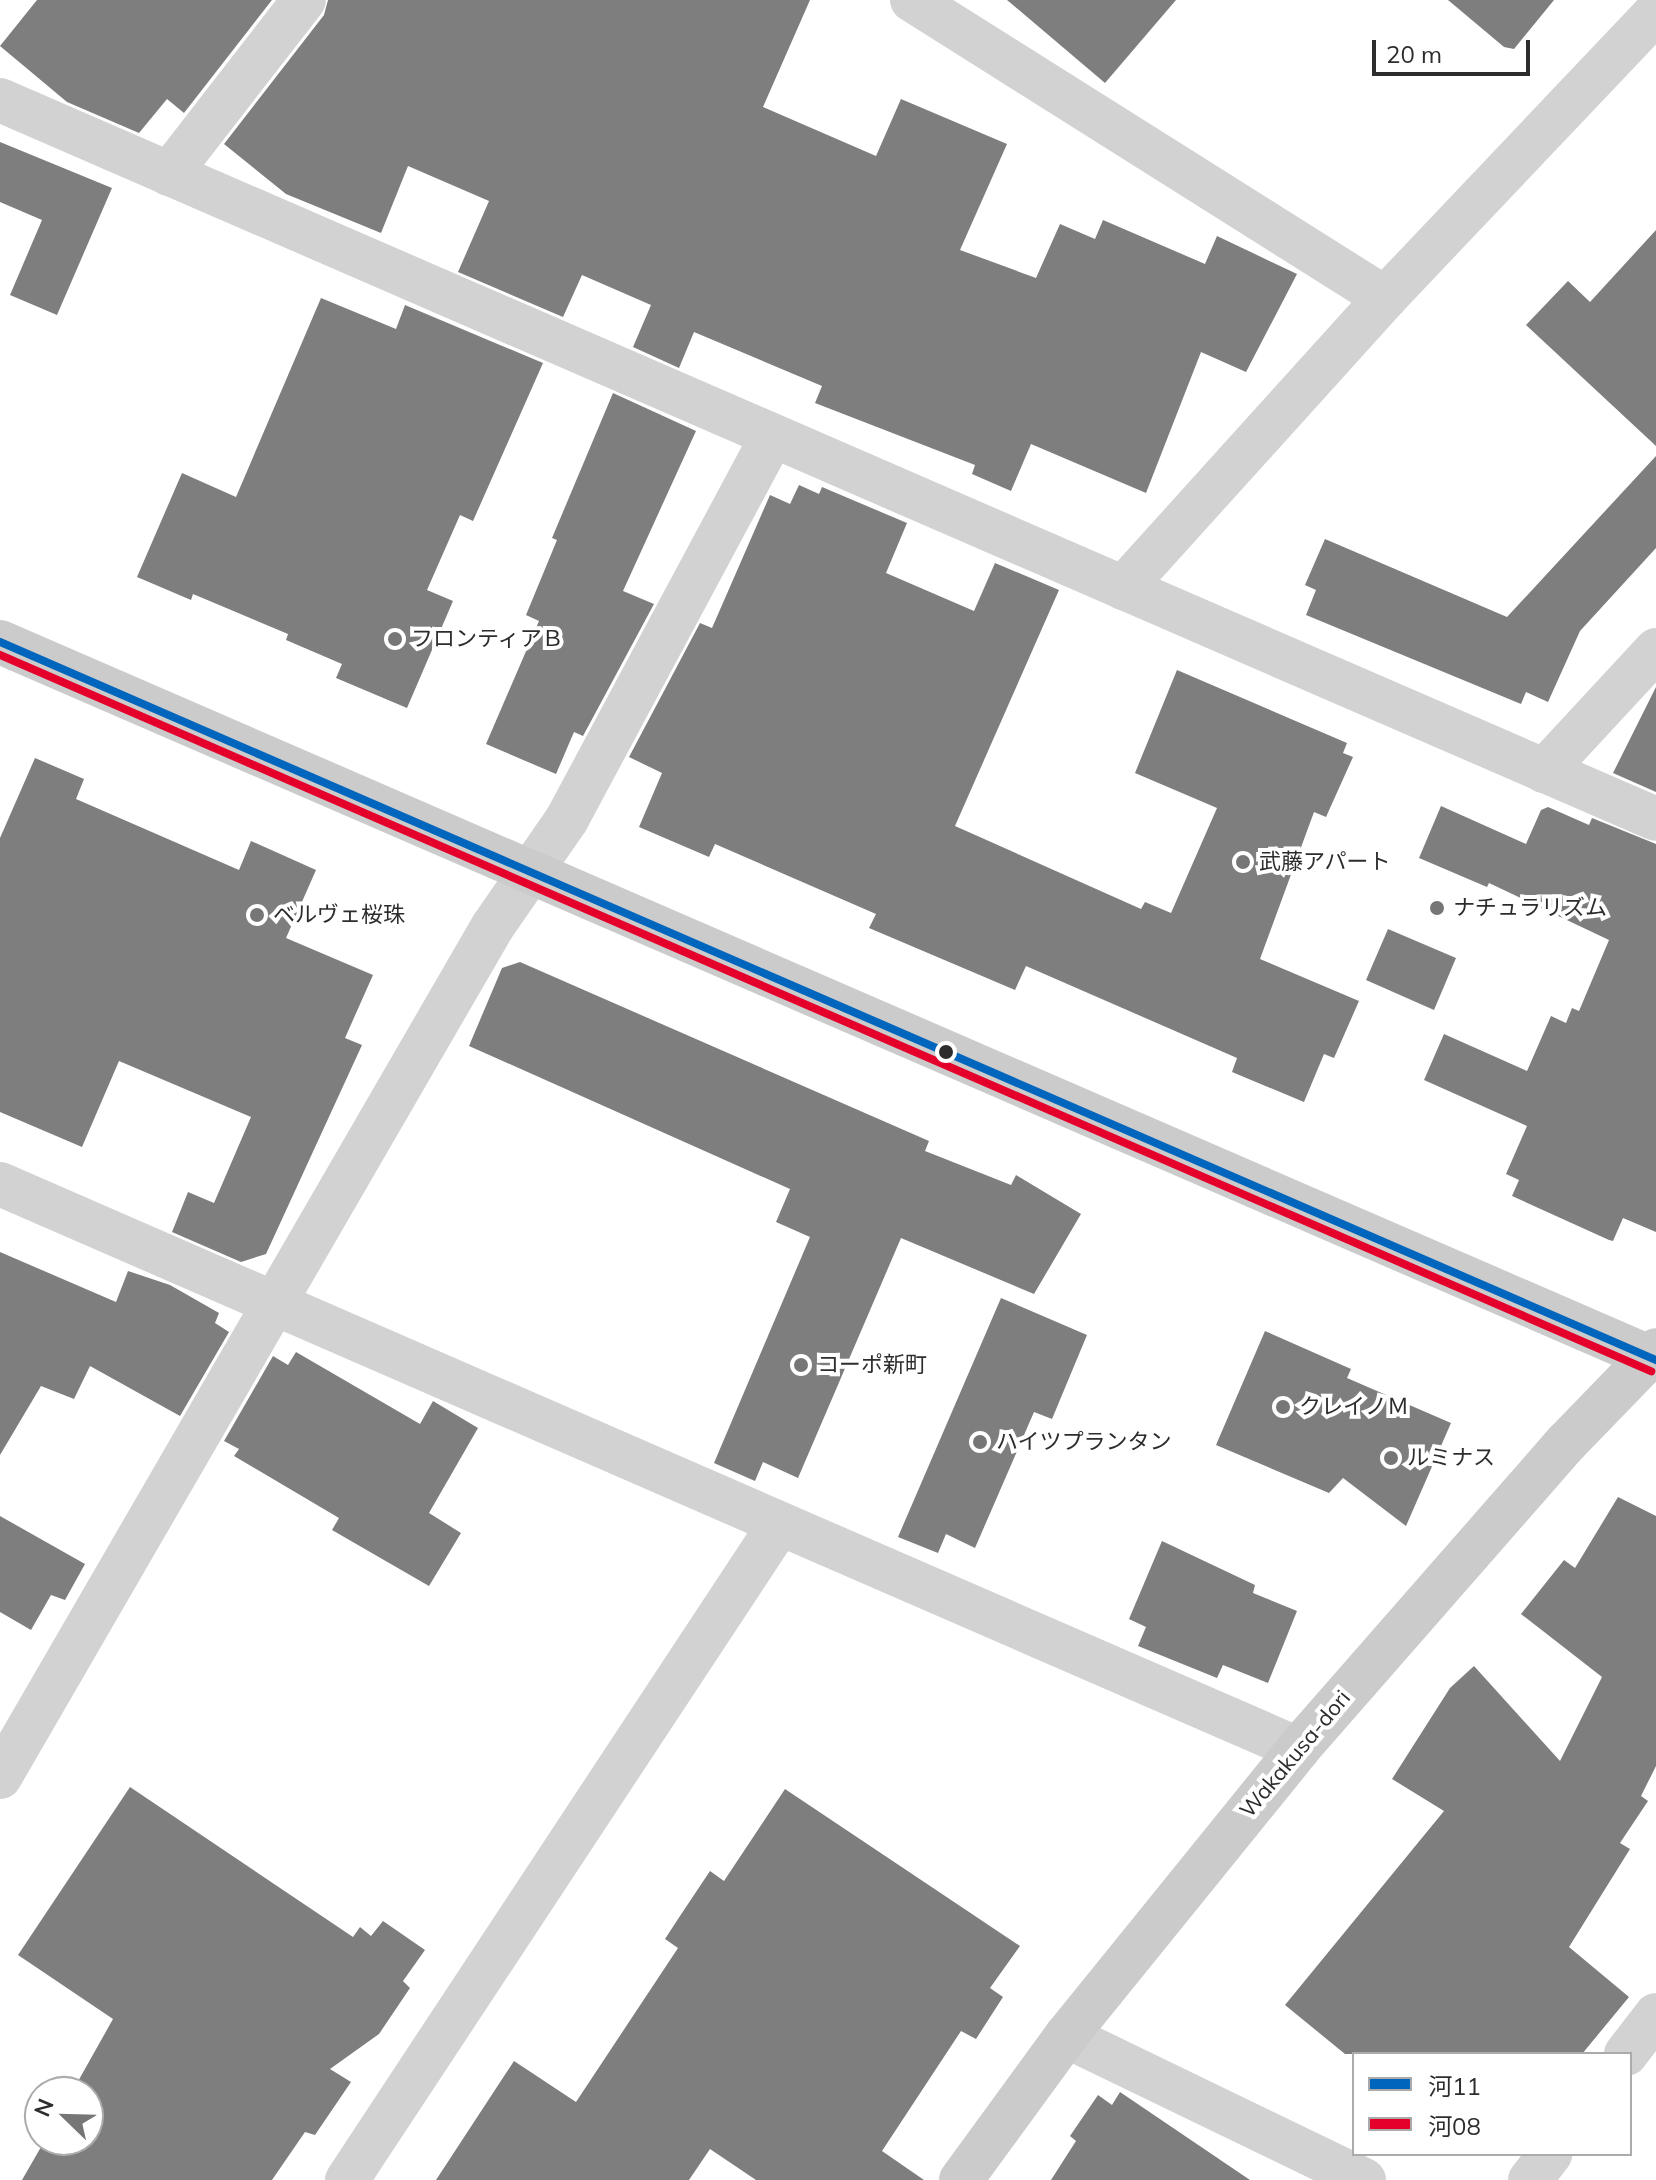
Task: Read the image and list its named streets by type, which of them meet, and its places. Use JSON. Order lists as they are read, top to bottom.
{
  "streets": {
    "main road": ["Wakakusa-dori"]
  },
  "places": [
    "フロンティアＢ",
    "武藤アパート",
    "ナチュラリズム",
    "ベルヴェ桜珠",
    "コーポ新町",
    "クレイノＭ",
    "ハイツプランタン",
    "ルミナス"
  ],
  "lines": ["transit line 河11", "transit line 河08"],
  "legend": ["河11", "河08"],
  "scale_bar": "20 m",
  "north": "top left"
}
